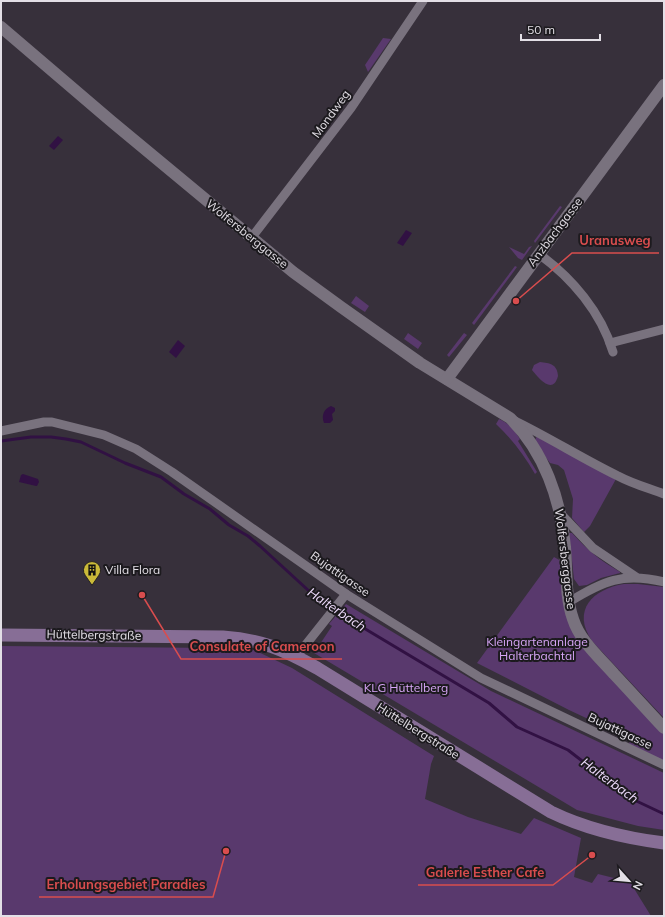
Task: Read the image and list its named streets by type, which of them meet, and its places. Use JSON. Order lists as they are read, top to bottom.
{
  "streets": {
    "main road": ["Hüttelbergstraße"],
    "street": [
      "Mondweg",
      "Anzbachgasse",
      "Wolfersberggasse",
      "Bujattigasse"
    ]
  },
  "crossings": [
    ["Mondweg", "Wolfersberggasse"],
    ["Anzbachgasse", "Wolfersberggasse"]
  ],
  "water": ["Halterbach"],
  "parks": ["Kleingartenanlage Halterbachtal", "KLG Hüttelberg"],
  "places": {
    "other": [
      "Uranusweg",
      "Consulate of Cameroon",
      "Erholungsgebiet Paradies",
      "Galerie Esther Cafe"
    ],
    "building": ["Villa Flora"]
  },
  "scale_bar": "50 m",
  "north": "bottom right"
}
